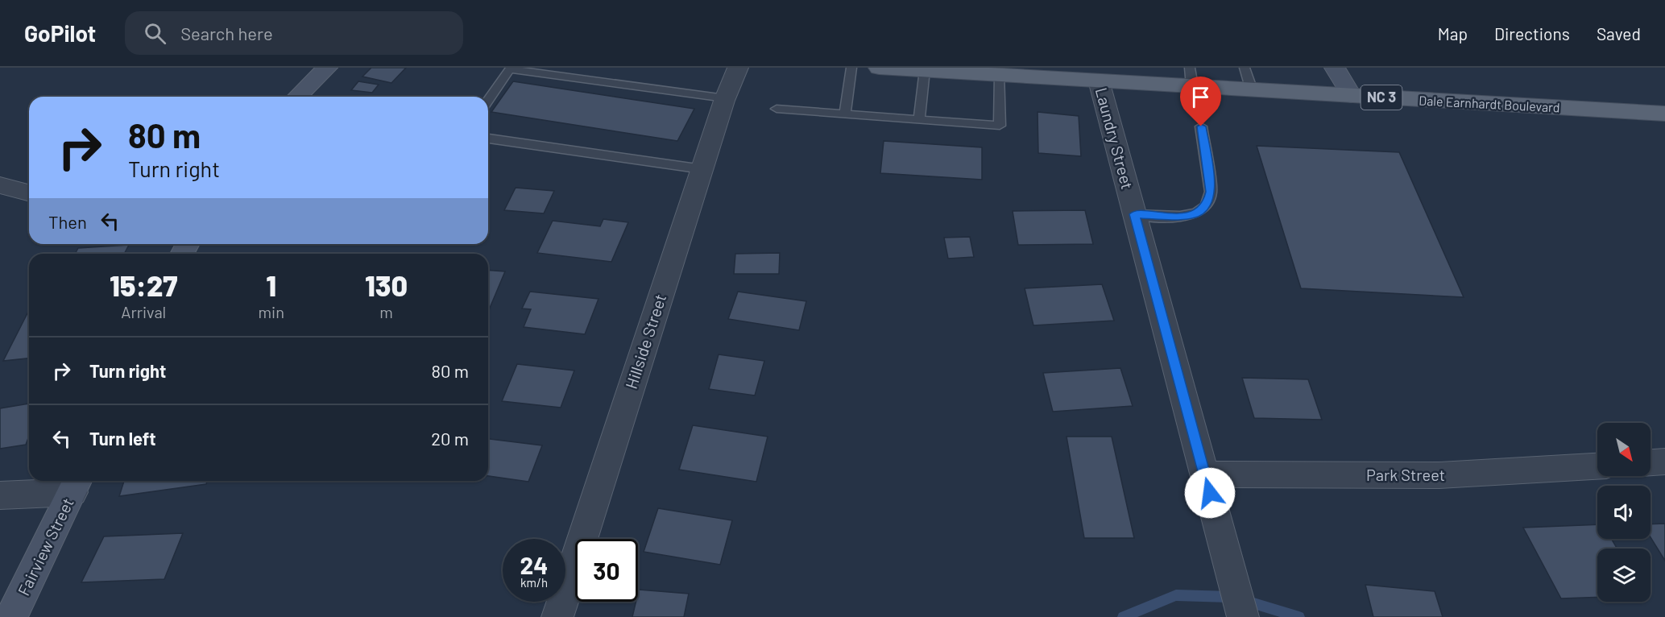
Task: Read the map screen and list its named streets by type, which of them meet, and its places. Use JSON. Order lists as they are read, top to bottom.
{
  "streets": {
    "main road": ["NC 3", "Dale Earnhardt Boulevard"],
    "street": [
      "Laundry Street",
      "Hillside Street",
      "Park Street",
      "Fairview Street"
    ]
  },
  "crossings": [
    ["Dale Earnhardt Boulevard", "Laundry Street"],
    ["Laundry Street", "Park Street"]
  ],
  "north": "bottom right",
  "page": {
    "header": "GoPilot",
    "search": "Search here",
    "nav": ["Map", "Directions", "Saved"],
    "turn": ["80 m", "Turn right"],
    "then": "Then",
    "eta": [
      "15:27",
      "Arrival",
      "1",
      "min",
      "130",
      "m"
    ],
    "list": [
      {
        "name": "Turn right",
        "value": "80 m"
      },
      {
        "name": "Turn left",
        "value": "20 m"
      }
    ],
    "speed": "24 km/h",
    "limit": "30"
  }
}
